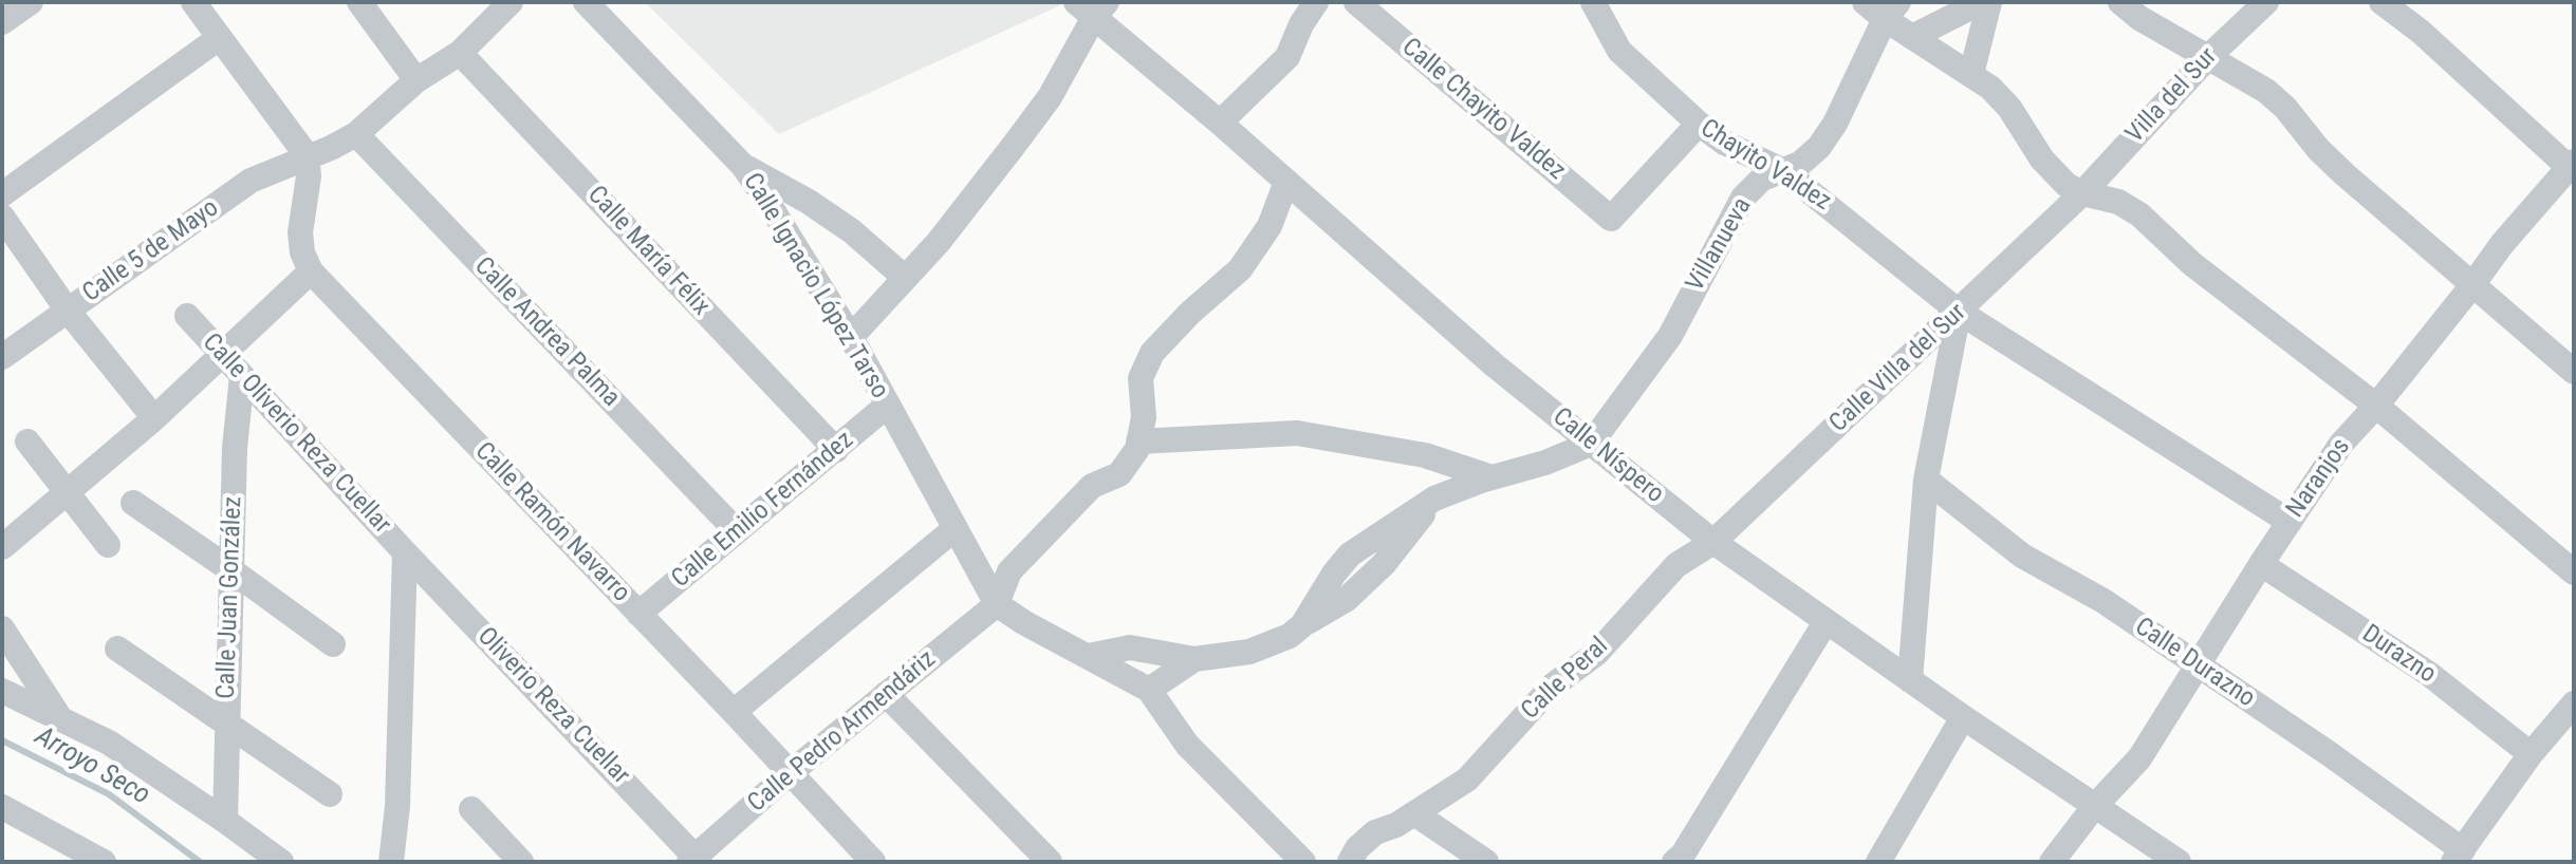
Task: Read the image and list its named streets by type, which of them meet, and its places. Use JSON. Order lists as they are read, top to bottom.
{
  "streets": {
    "street": [
      "Villa del Sur",
      "Calle Chayito Valdez",
      "Chayito Valdez",
      "Villanueva",
      "Calle 5 de Mayo",
      "Calle María Félix",
      "Calle Ignacio López Tarso",
      "Calle Andrea Palma",
      "Calle Villa del Sur",
      "Calle Oliverio Reza Cuellar",
      "Calle Níspero",
      "Naranjos",
      "Calle Emilio Fernández",
      "Calle Ramón Navarro",
      "Calle Juan González",
      "Durazno",
      "Calle Durazno",
      "Calle Peral",
      "Oliverio Reza Cuellar",
      "Calle Pedro Armendáriz"
    ]
  },
  "crossings": [
    ["Villa del Sur", "Calle Villa del Sur"],
    ["Calle Chayito Valdez", "Chayito Valdez"],
    ["Chayito Valdez", "Villanueva"],
    ["Chayito Valdez", "Calle Villa del Sur"],
    ["Chayito Valdez", "Naranjos"],
    ["Villanueva", "Calle Níspero"],
    ["Calle 5 de Mayo", "Calle María Félix"],
    ["Calle 5 de Mayo", "Calle Andrea Palma"],
    ["Calle 5 de Mayo", "Calle Ramón Navarro"],
    ["Calle María Félix", "Calle Emilio Fernández"],
    ["Calle Ignacio López Tarso", "Calle Emilio Fernández"],
    ["Calle Ignacio López Tarso", "Calle Pedro Armendáriz"],
    ["Calle Andrea Palma", "Calle Emilio Fernández"],
    ["Calle Villa del Sur", "Calle Níspero"],
    ["Calle Villa del Sur", "Calle Peral"],
    ["Calle Oliverio Reza Cuellar", "Calle Juan González"],
    ["Calle Oliverio Reza Cuellar", "Oliverio Reza Cuellar"],
    ["Calle Níspero", "Naranjos"],
    ["Calle Níspero", "Calle Peral"],
    ["Naranjos", "Durazno"],
    ["Naranjos", "Calle Durazno"],
    ["Calle Emilio Fernández", "Calle Ramón Navarro"],
    ["Calle Ramón Navarro", "Calle Pedro Armendáriz"],
    ["Oliverio Reza Cuellar", "Calle Pedro Armendáriz"]
  ],
  "water": ["Arroyo Seco"]
}
